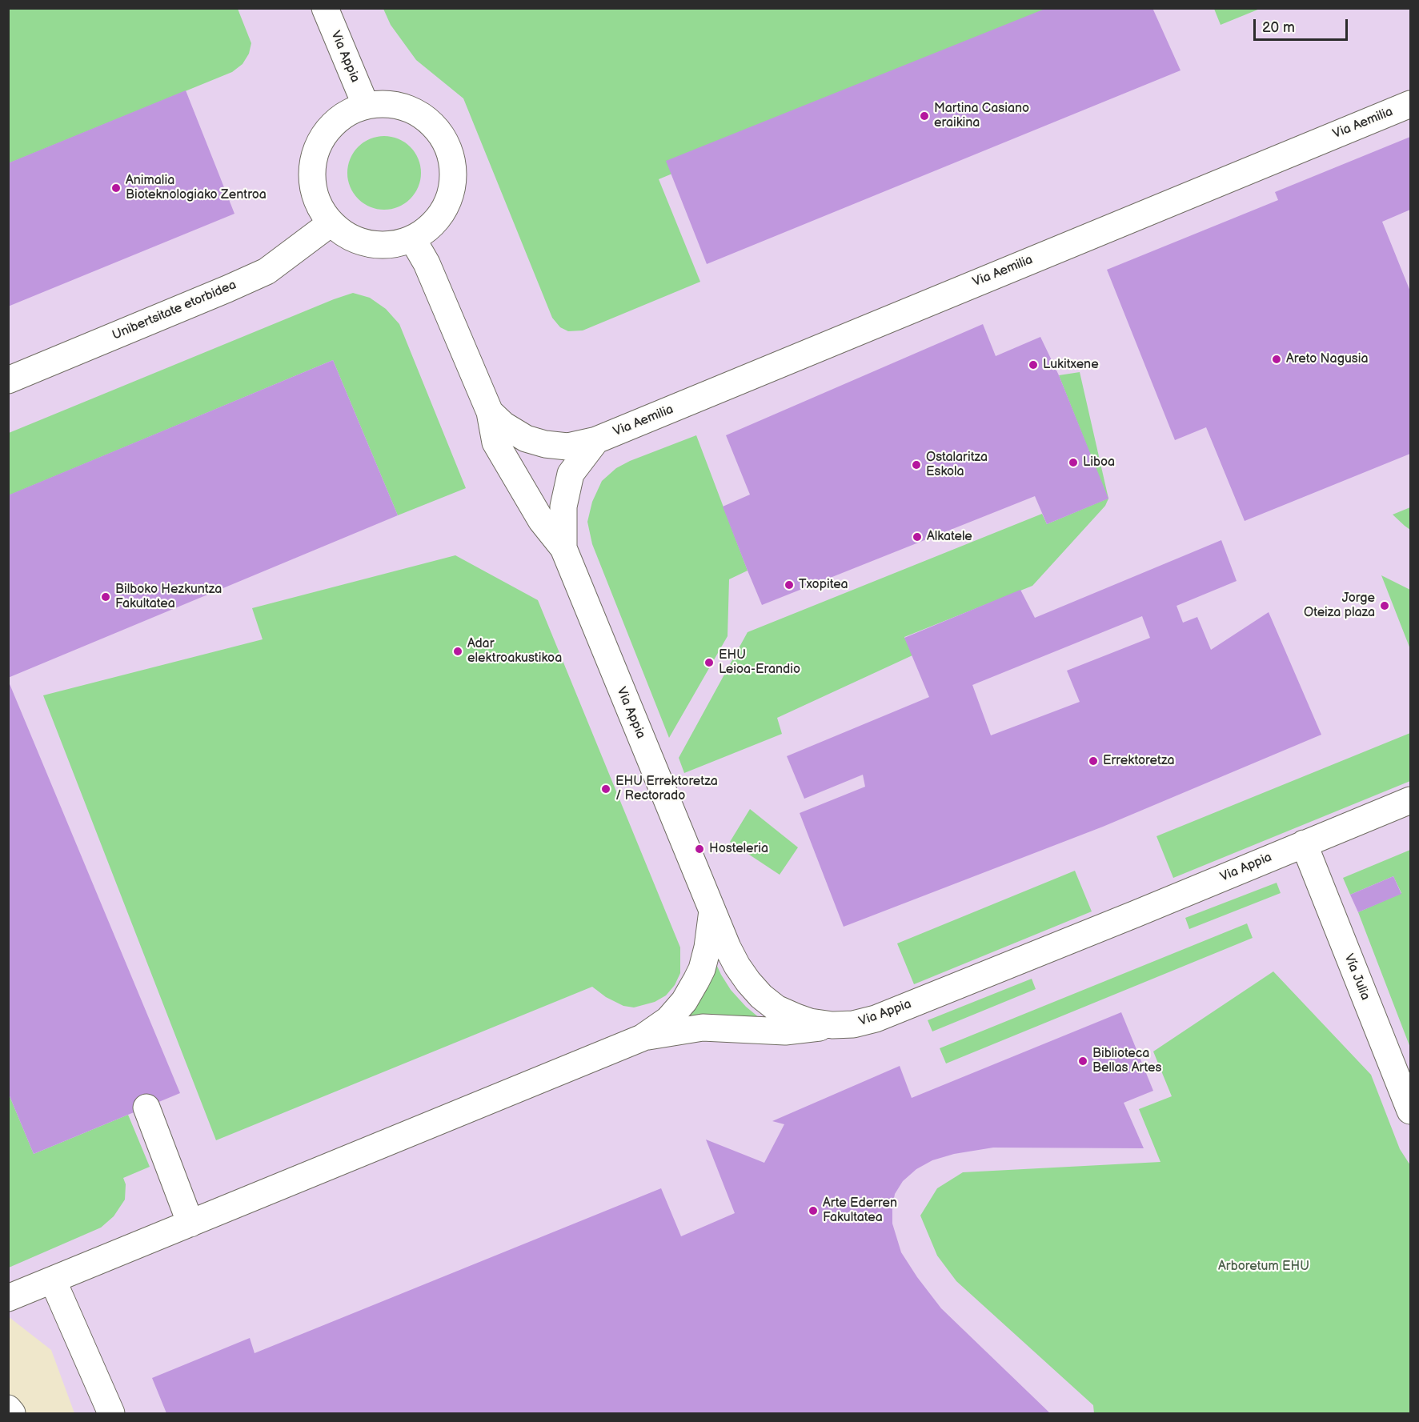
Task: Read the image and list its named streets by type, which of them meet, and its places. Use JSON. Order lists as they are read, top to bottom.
{
  "streets": {
    "street": [
      "Via Appia",
      "Via Aemilia",
      "Unibertsitate etorbidea",
      "Vía Julia"
    ]
  },
  "crossings": [
    ["Via Appia", "Via Aemilia"],
    ["Via Appia", "Unibertsitate etorbidea"],
    ["Via Appia", "Vía Julia"]
  ],
  "parks": ["Arboretum EHU"],
  "places": [
    "Martina Casiano eraikina",
    "Animalia Bioteknologiako Zentroa",
    "Areto Nagusia",
    "Lukitxene",
    "Liboa",
    "Ostalaritza Eskola",
    "Alkatele",
    "Txopitea",
    "Bilboko Hezkuntza Fakultatea",
    "Jorge Oteiza plaza",
    "Adar elektroakustikoa",
    "EHU Leioa-Erandio",
    "Errektoretza",
    "EHU Errektoretza / Rectorado",
    "Hosteleria",
    "Biblioteca Bellas Artes",
    "Arte Ederren Fakultatea"
  ],
  "scale_bar": "20 m"
}
